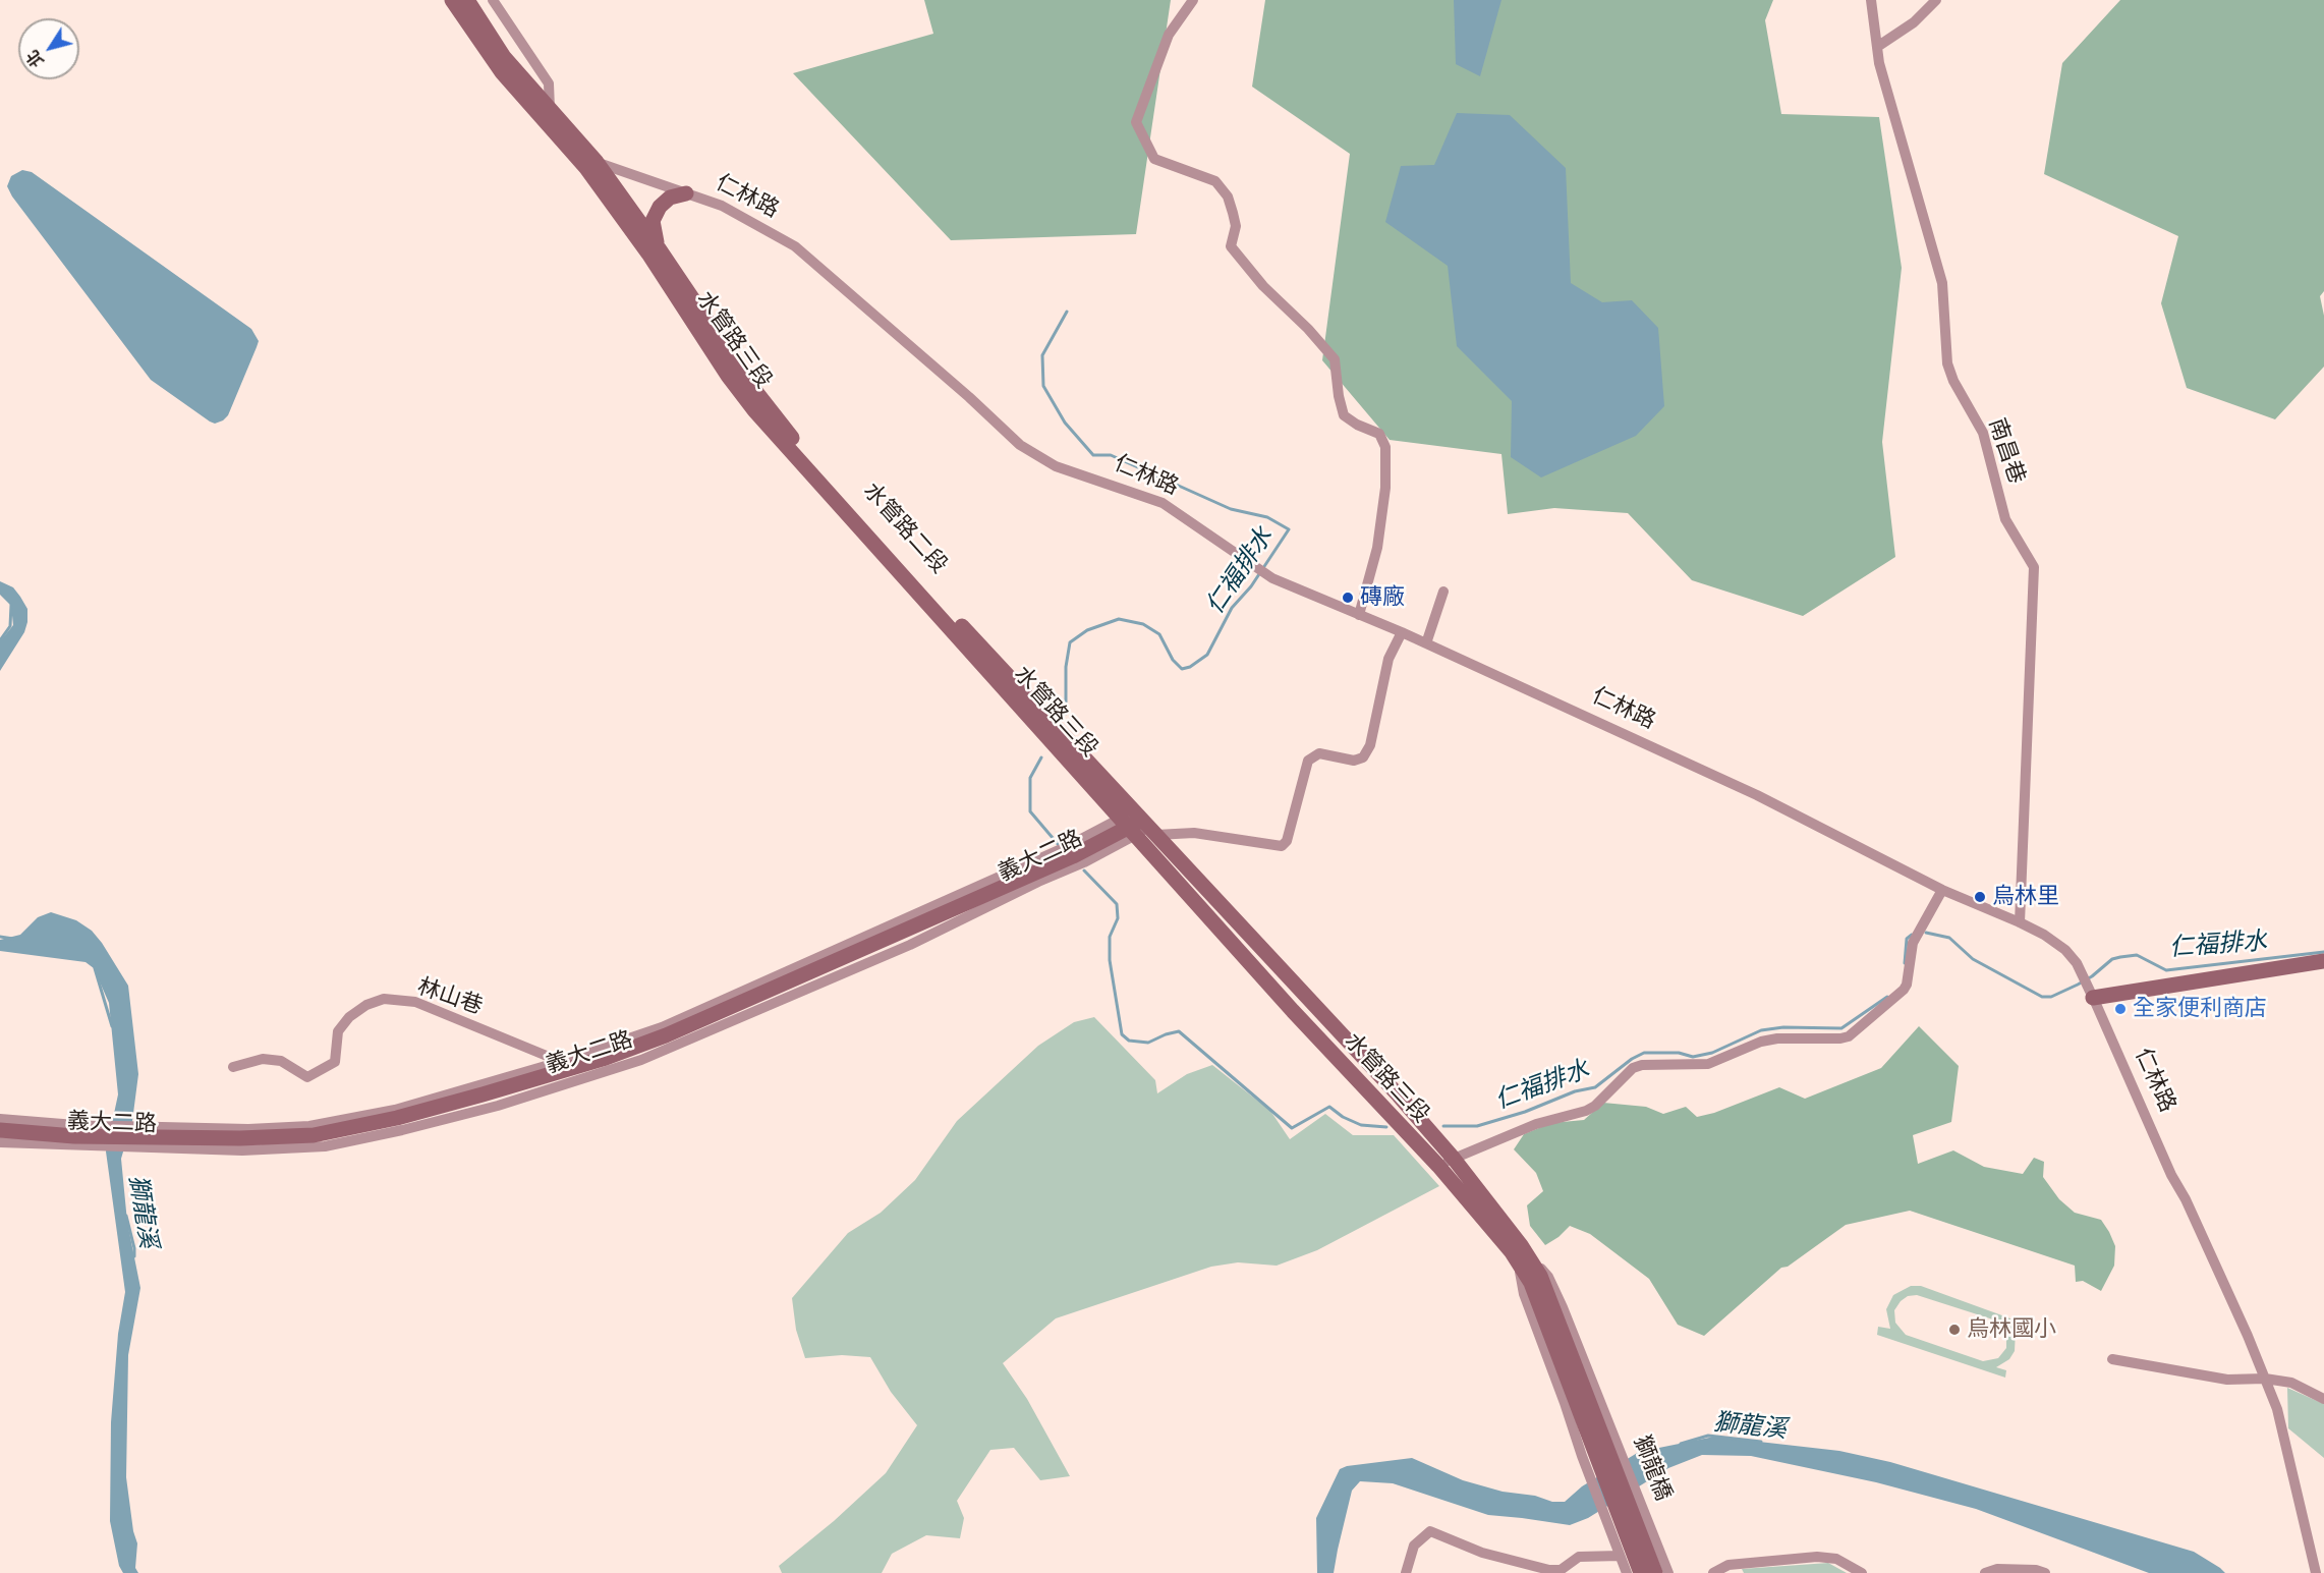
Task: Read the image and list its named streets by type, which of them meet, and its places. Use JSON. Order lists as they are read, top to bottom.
{
  "streets": {
    "main road": [
      "仁林路",
      "水管路三段",
      "水管路二段",
      "義大二路"
    ],
    "street": ["南昌巷", "林山巷", "獅龍橋"]
  },
  "crossings": [
    ["仁林路", "水管路三段"],
    ["仁林路", "南昌巷"],
    ["水管路三段", "水管路二段"],
    ["水管路三段", "義大二路"],
    ["水管路三段", "獅龍橋"],
    ["水管路二段", "義大二路"],
    ["義大二路", "林山巷"]
  ],
  "water": ["仁福排水", "獅龍溪"],
  "places": [
    "磚廠",
    "烏林里",
    "全家便利商店",
    "烏林國小"
  ],
  "north": "bottom left"
}
